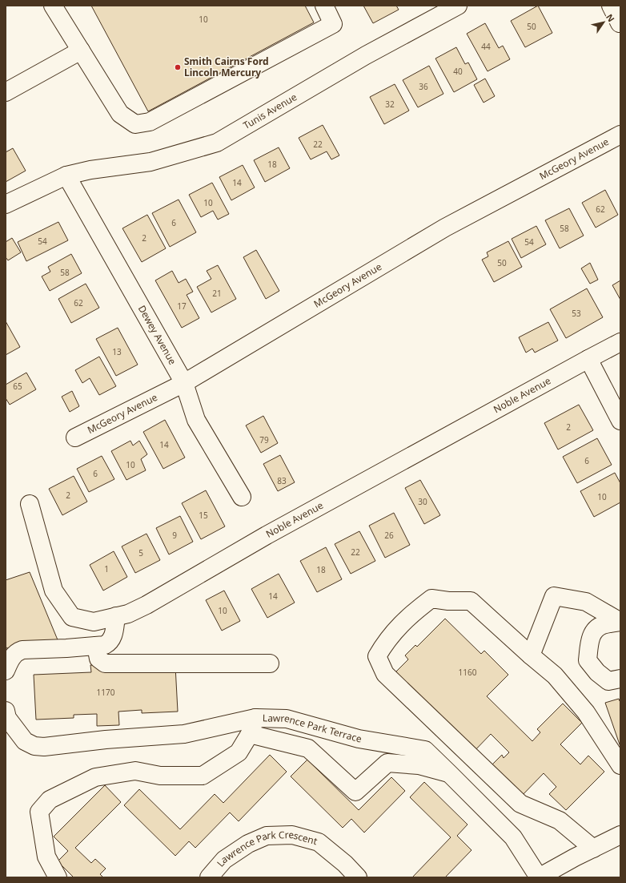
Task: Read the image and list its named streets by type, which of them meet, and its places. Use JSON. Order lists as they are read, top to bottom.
{
  "streets": {
    "street": [
      "Tunis Avenue",
      "McGeory Avenue",
      "Dewey Avenue",
      "Noble Avenue",
      "Lawrence Park Terrace",
      "Lawrence Park Crescent"
    ]
  },
  "crossings": [
    ["Tunis Avenue", "Dewey Avenue"],
    ["McGeory Avenue", "Dewey Avenue"]
  ],
  "places": ["Smith Cairns Ford Lincoln Mercury"],
  "house_numbers": [
    "10",
    "50",
    "44",
    "40",
    "36",
    "32",
    "22",
    "18",
    "14",
    "10",
    "62",
    "6",
    "58",
    "2",
    "54",
    "54",
    "50",
    "58",
    "21",
    "62",
    "17",
    "53",
    "13",
    "65",
    "2",
    "79",
    "14",
    "6",
    "10",
    "6",
    "83",
    "2",
    "10",
    "30",
    "15",
    "9",
    "26",
    "22",
    "5",
    "1",
    "18",
    "14",
    "10",
    "1160",
    "1170"
  ],
  "north": "top right"
}
